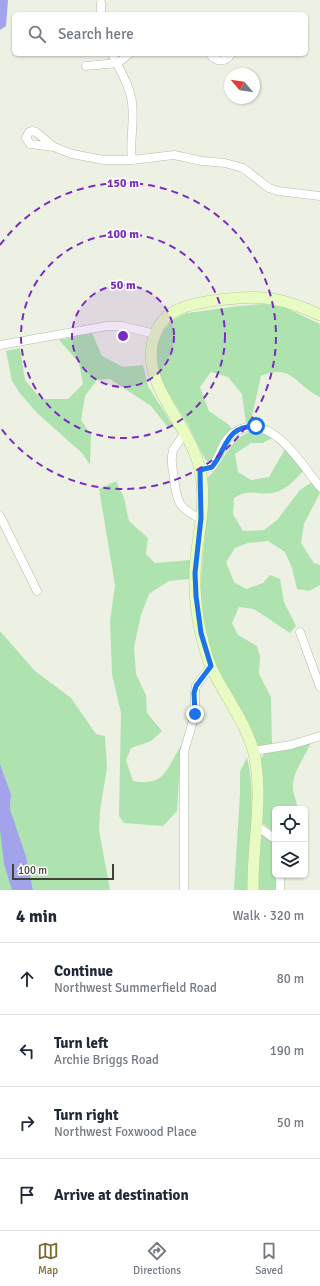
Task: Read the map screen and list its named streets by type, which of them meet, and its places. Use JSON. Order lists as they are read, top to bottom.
{
  "scale_bar": "100 m",
  "north": "top left",
  "page": {
    "search": "Search here",
    "scale": "100 m",
    "heading": ["4 min", "Walk · 320 m"],
    "list": [
      ["Continue", "Northwest Summerfield Road", "80 m"],
      ["Turn left", "Archie Briggs Road", "190 m"],
      ["Turn right", "Northwest Foxwood Place", "50 m"],
      "Arrive at destination"
    ],
    "nav": ["Map", "Directions", "Saved"]
  },
  "rings": ["150 m", "100 m", "50 m"]
}
